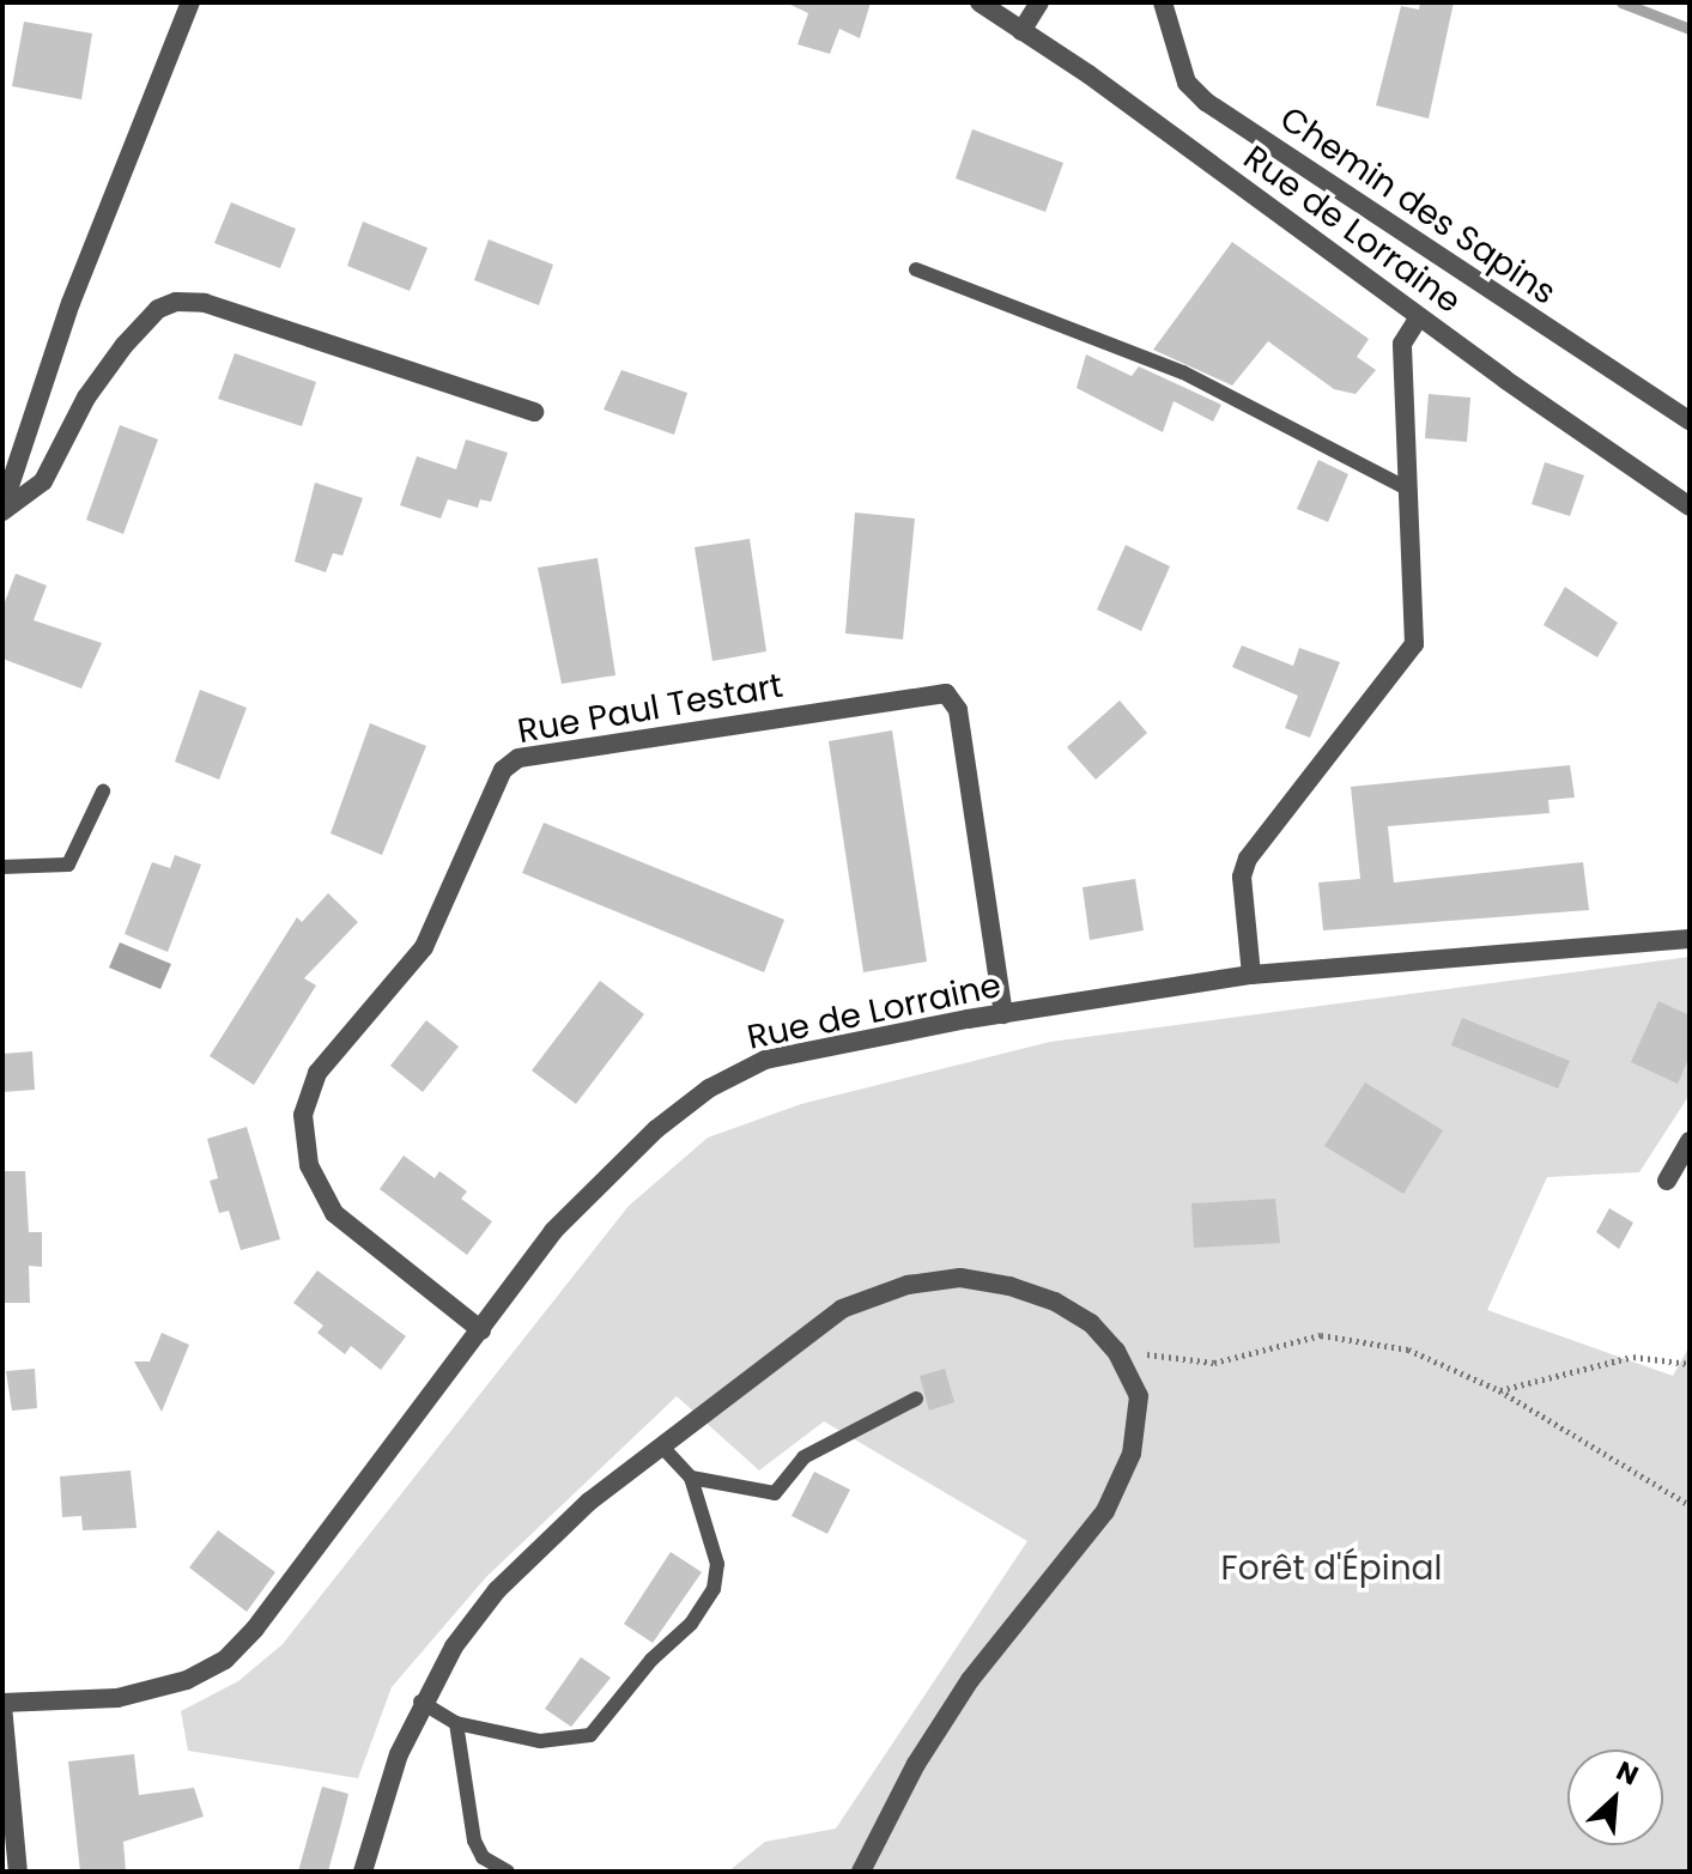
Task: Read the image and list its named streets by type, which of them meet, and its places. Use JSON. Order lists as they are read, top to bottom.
{
  "streets": {
    "street": ["Chemin des Sapins", "Rue de Lorraine", "Rue Paul Testart"]
  },
  "crossings": [
    ["Rue de Lorraine", "Rue Paul Testart"]
  ],
  "parks": ["Forêt d'Épinal"],
  "north": "top right"
}
